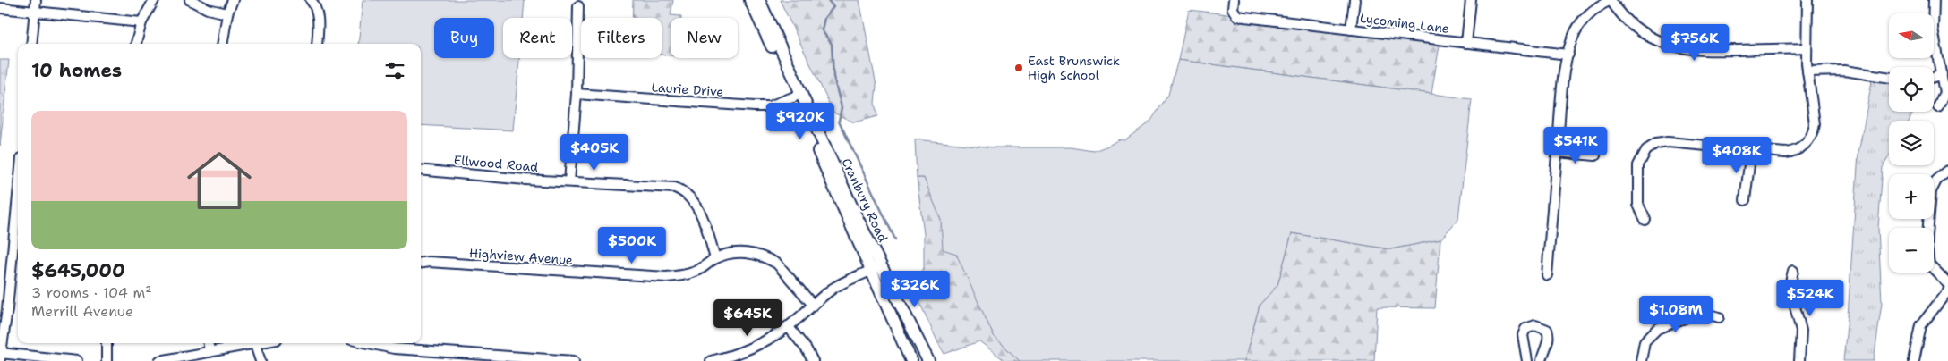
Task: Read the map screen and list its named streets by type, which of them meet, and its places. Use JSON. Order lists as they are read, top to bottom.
{
  "streets": {
    "main road": ["Cranbury Road"],
    "street": [
      "Lycoming Lane",
      "Laurie Drive",
      "Ellwood Road",
      "Highview Avenue"
    ]
  },
  "crossings": [
    ["Laurie Drive", "Cranbury Road"],
    ["Ellwood Road", "Highview Avenue"]
  ],
  "places": ["East Brunswick High School"],
  "north": "left",
  "page": {
    "map_buttons": ["+", "−"],
    "chip": [
      "Buy",
      "Rent",
      "Filters",
      "New"
    ],
    "price": [
      "$756K",
      "$920K",
      "$541K",
      "$405K",
      "$408K",
      "$500K",
      "$326K",
      "$524K",
      "$1.08M",
      "$645K"
    ],
    "heading": "10 homes",
    "list": [
      {
        "name": "$645,000",
        "note": "3 rooms · 104 m² · Merrill Avenue"
      }
    ]
  }
}
